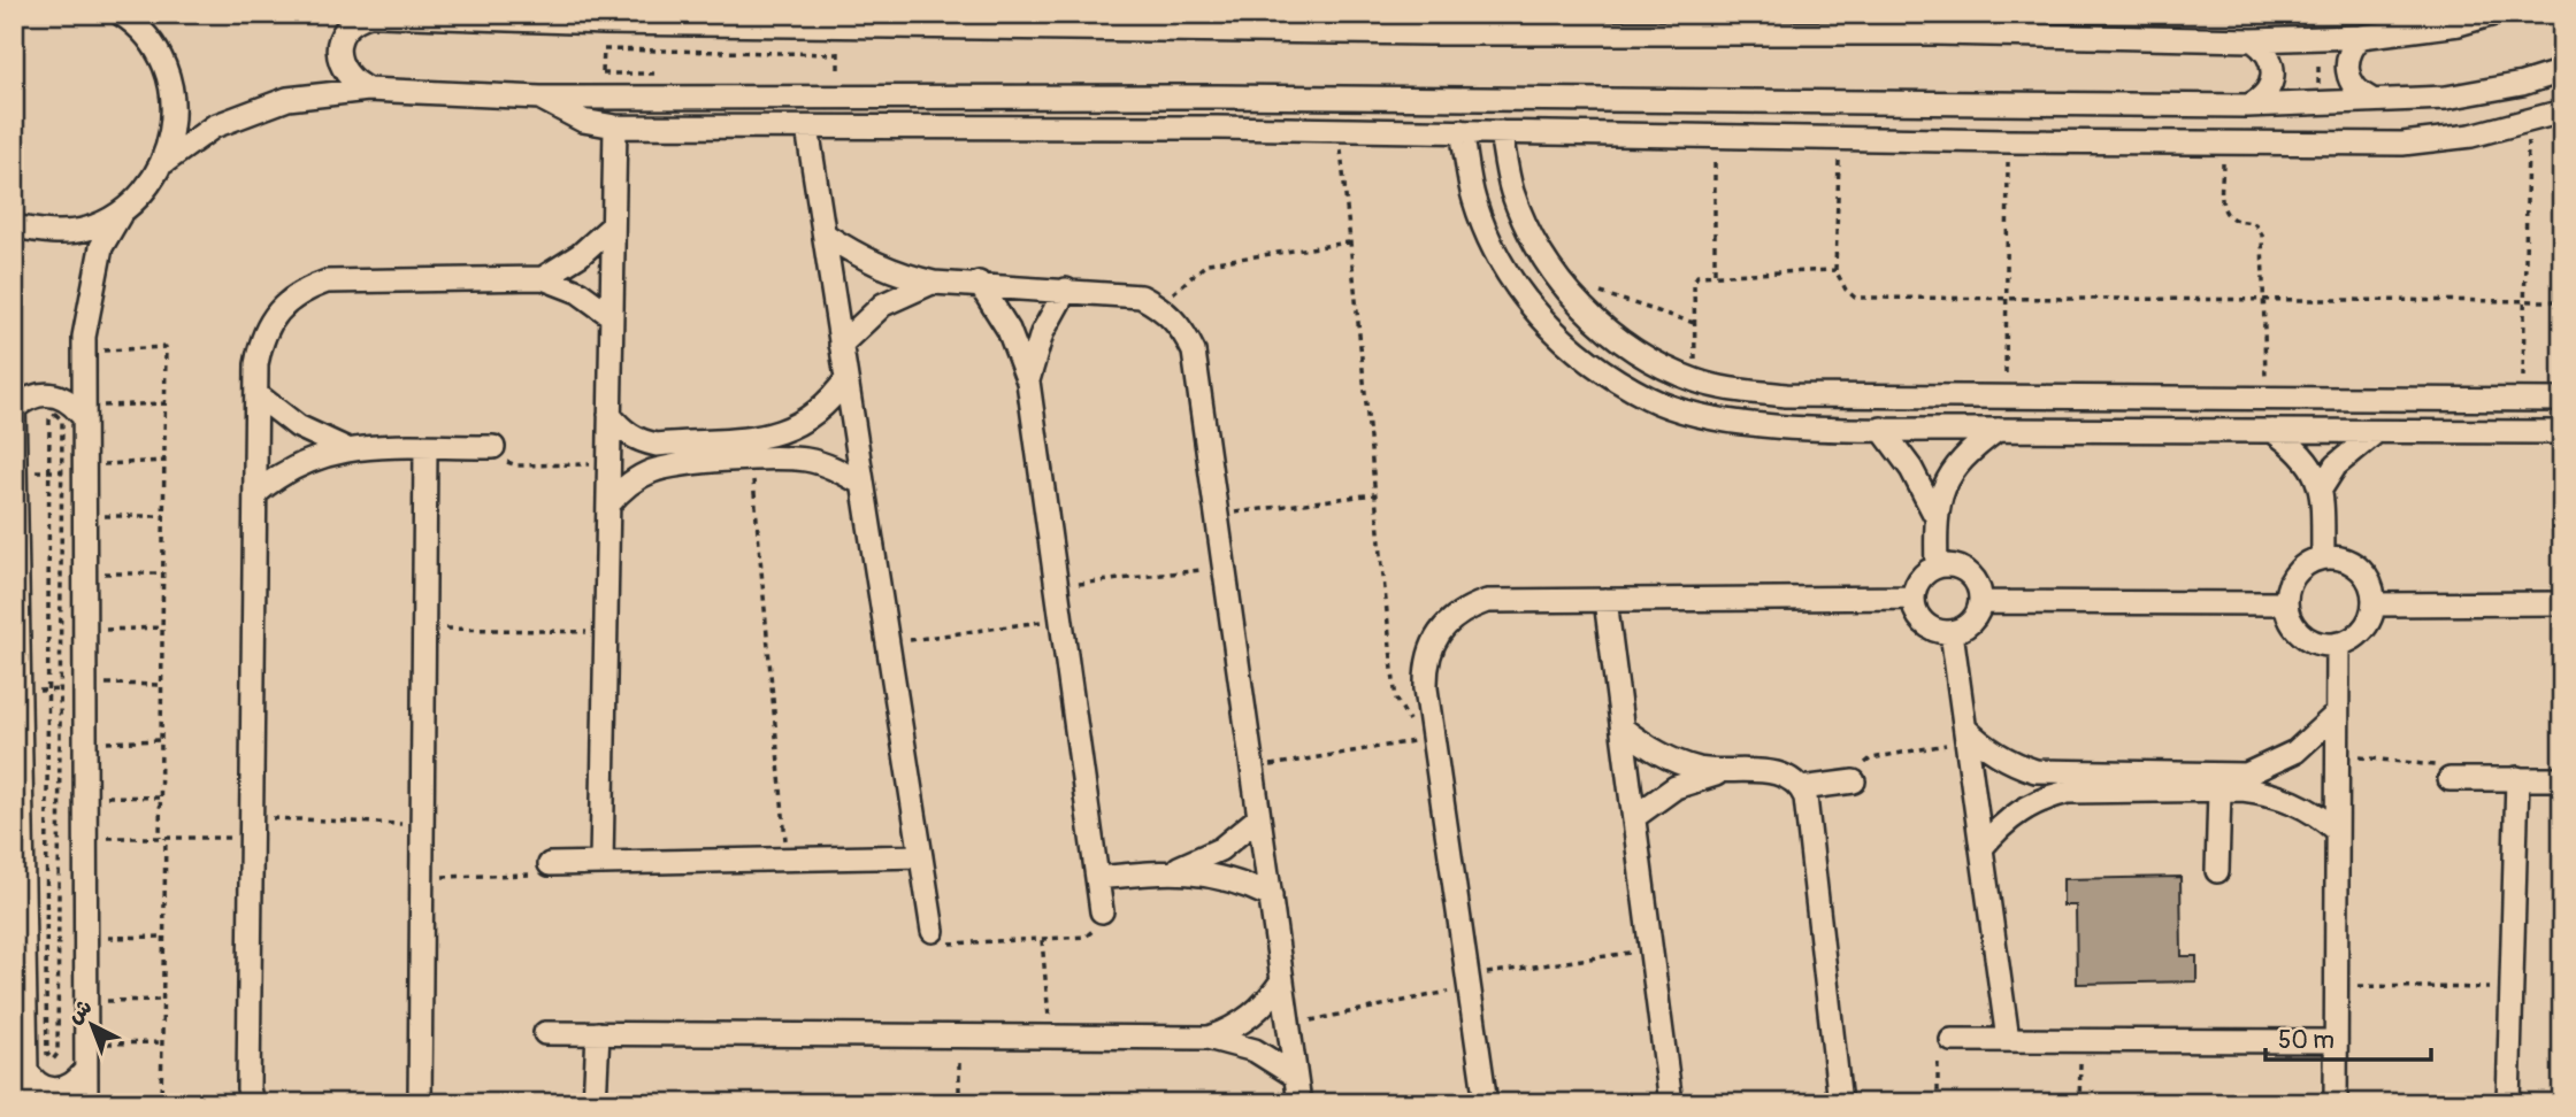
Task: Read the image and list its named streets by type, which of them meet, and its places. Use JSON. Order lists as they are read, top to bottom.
{
  "scale_bar": "50 m",
  "north": "top left"
}
